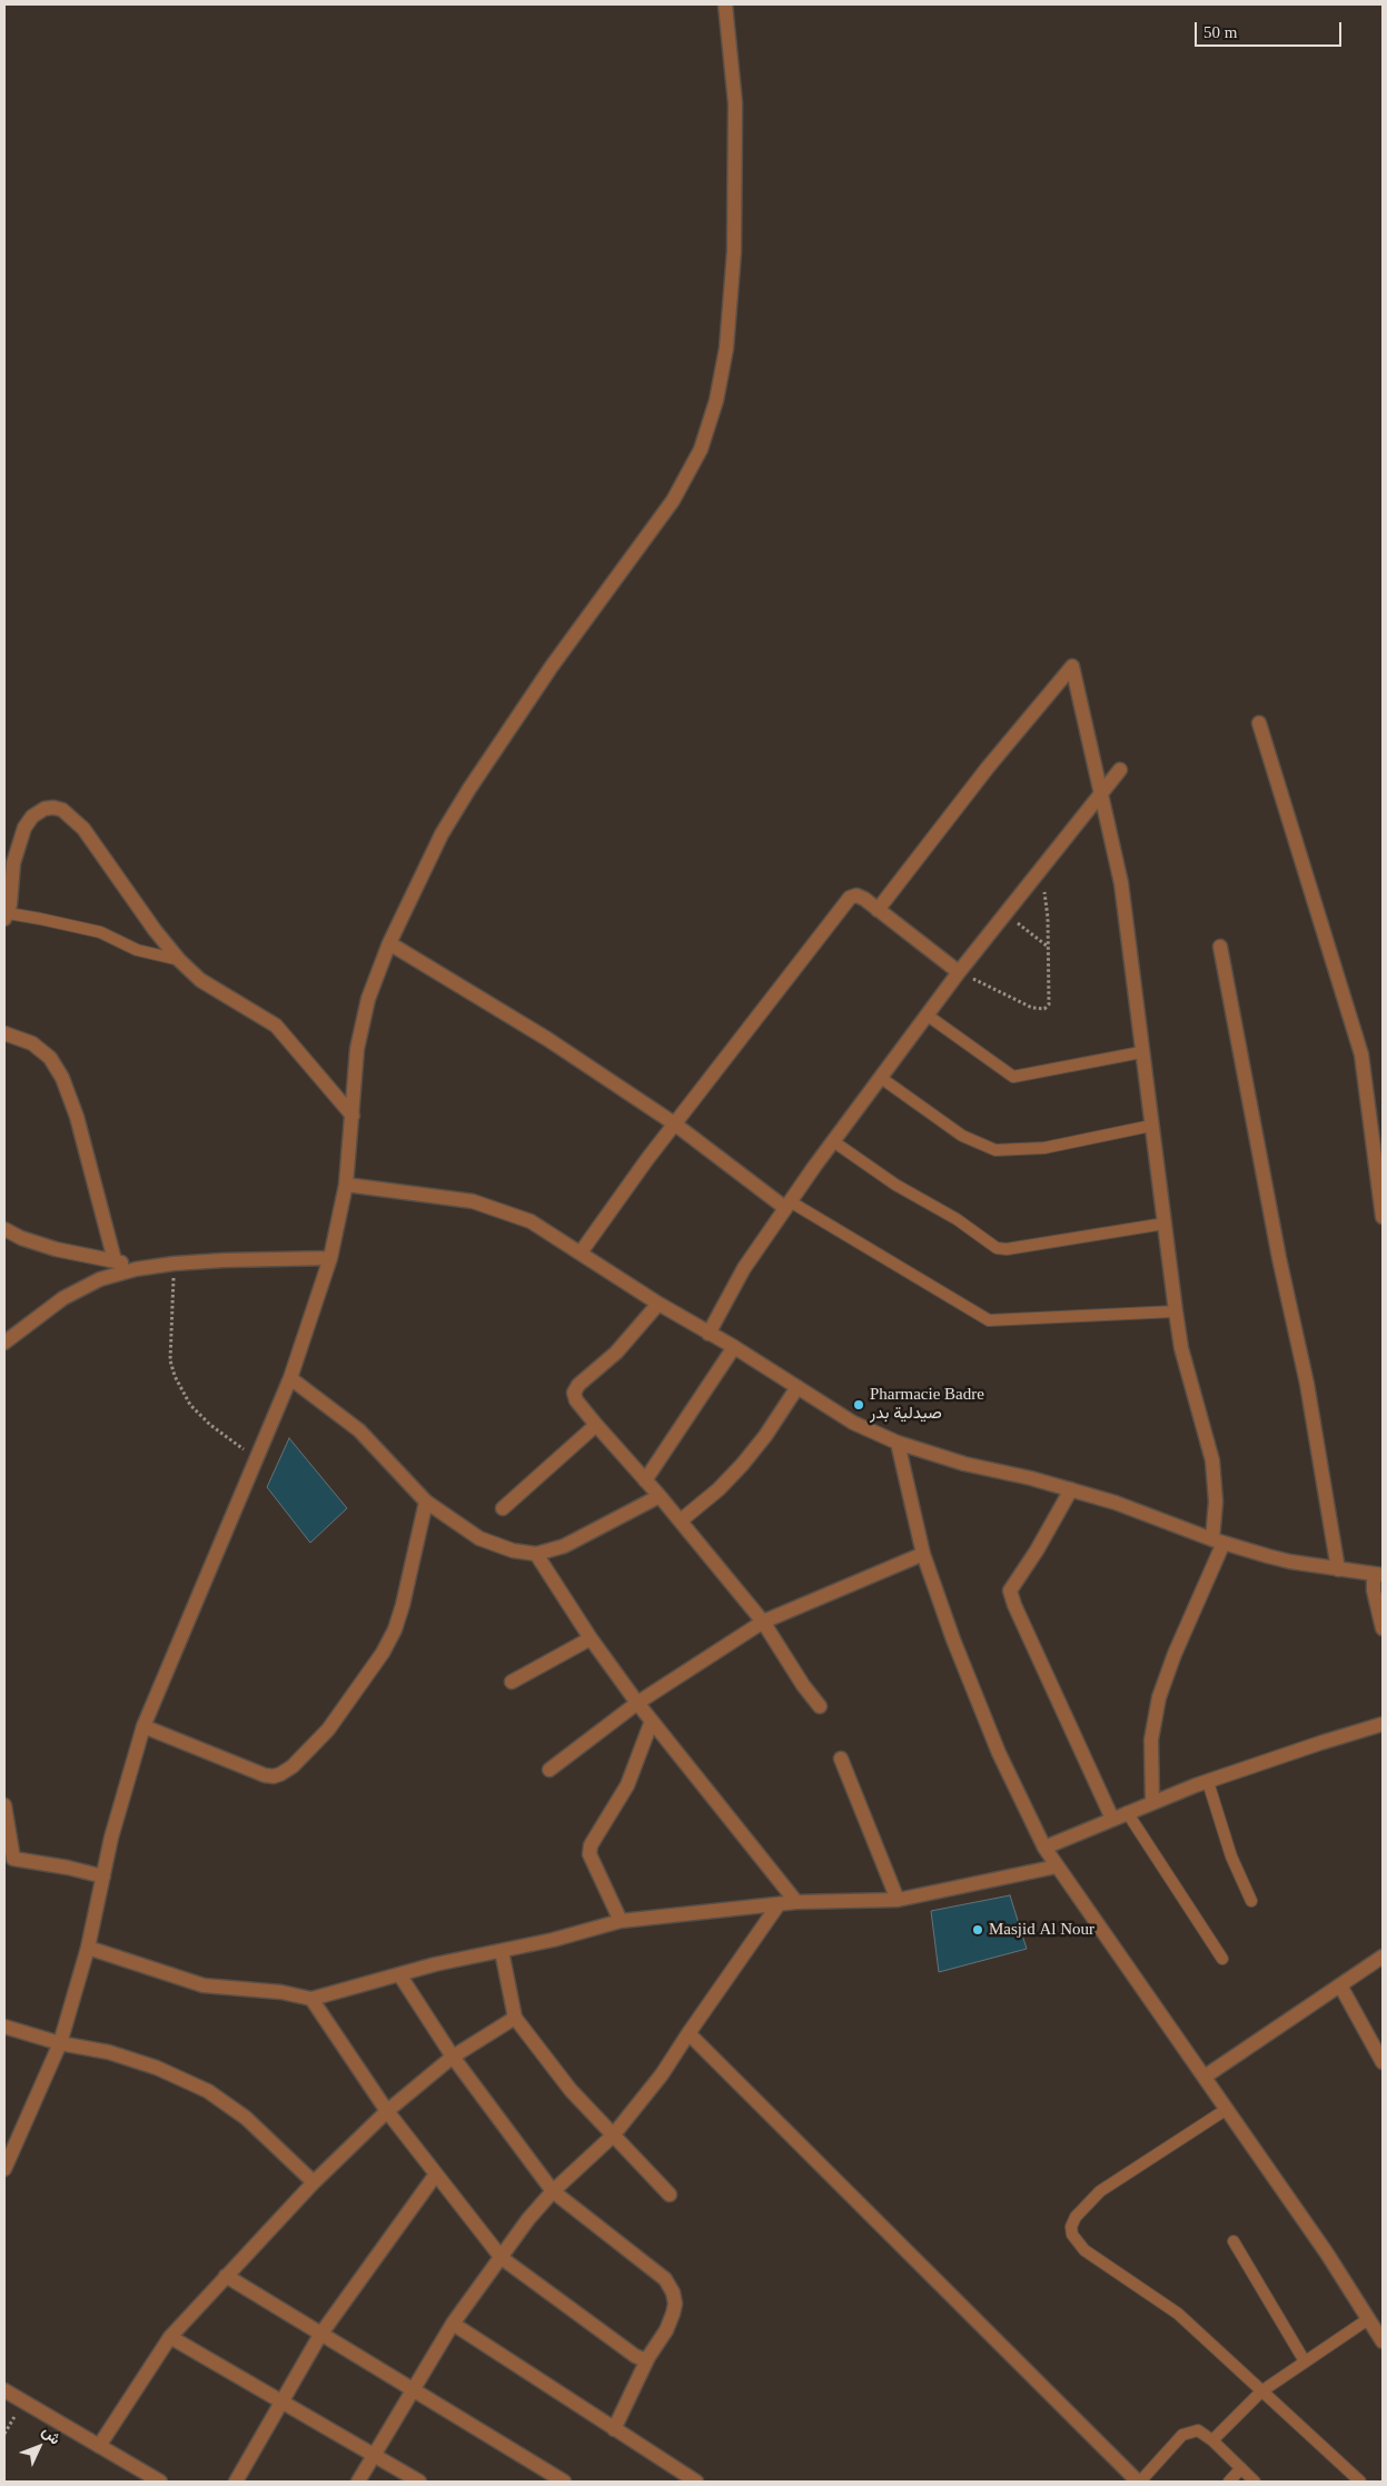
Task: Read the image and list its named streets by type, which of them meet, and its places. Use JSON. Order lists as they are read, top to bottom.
{
  "places": ["Pharmacie Badre صيدلية بدر", "Masjid Al Nour"],
  "scale_bar": "50 m",
  "north": "top right"
}
